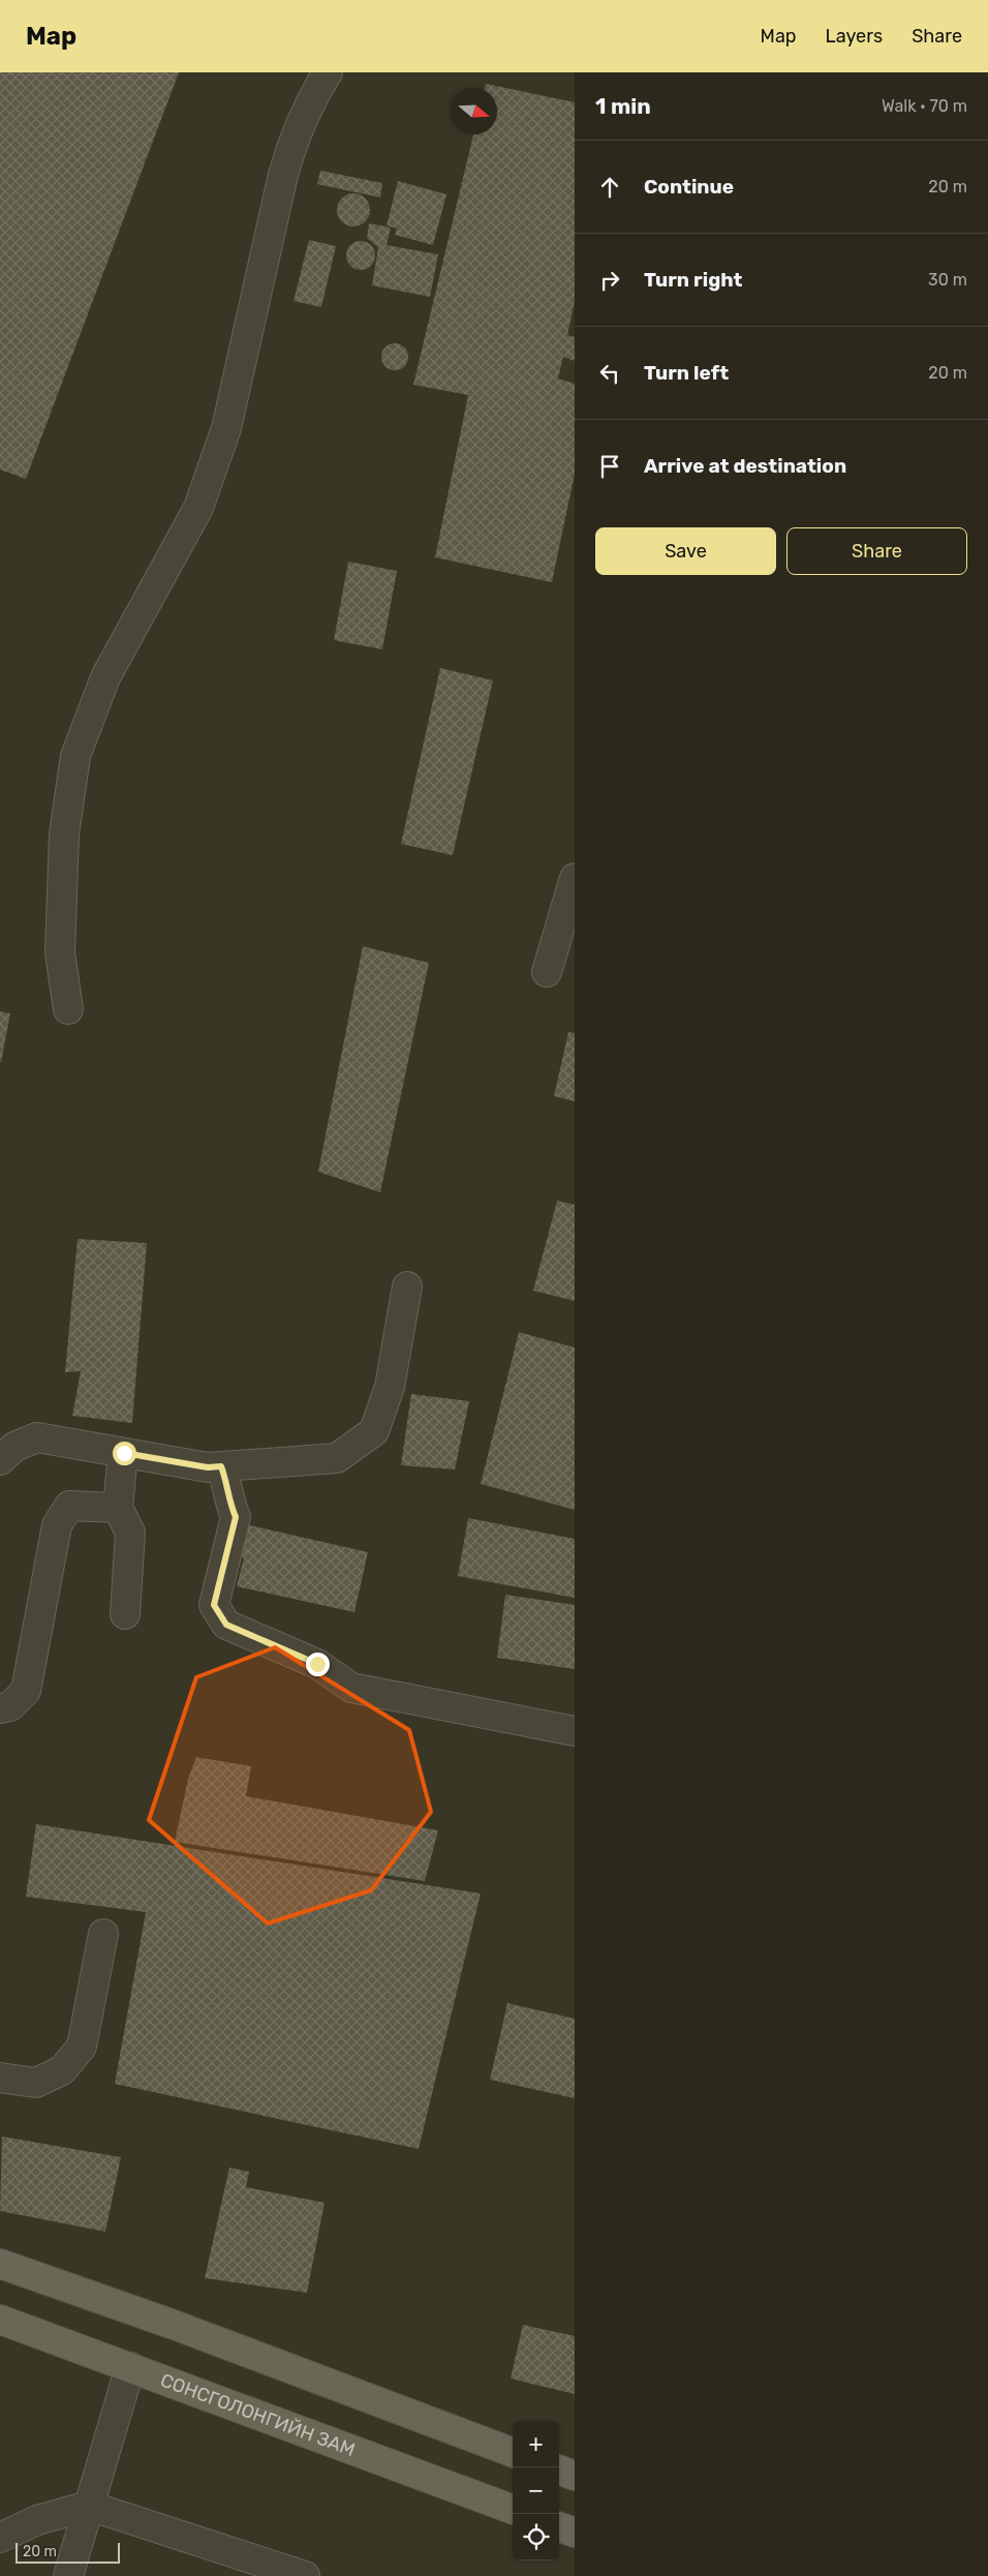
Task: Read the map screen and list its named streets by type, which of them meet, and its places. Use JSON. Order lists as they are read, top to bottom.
{
  "streets": {
    "main road": ["СОНСГОЛОНГИЙН ЗАМ"]
  },
  "scale_bar": "20 m",
  "north": "right",
  "page": {
    "header": "Map",
    "nav": ["Map", "Layers", "Share"],
    "heading": ["1 min", "Walk · 70 m"],
    "list": [
      ["Continue", "20 m"],
      ["Turn right", "30 m"],
      ["Turn left", "20 m"],
      "Arrive at destination"
    ],
    "buttons": ["Save", "Share"],
    "map_buttons": ["+", "−"],
    "scale": "20 m"
  }
}
